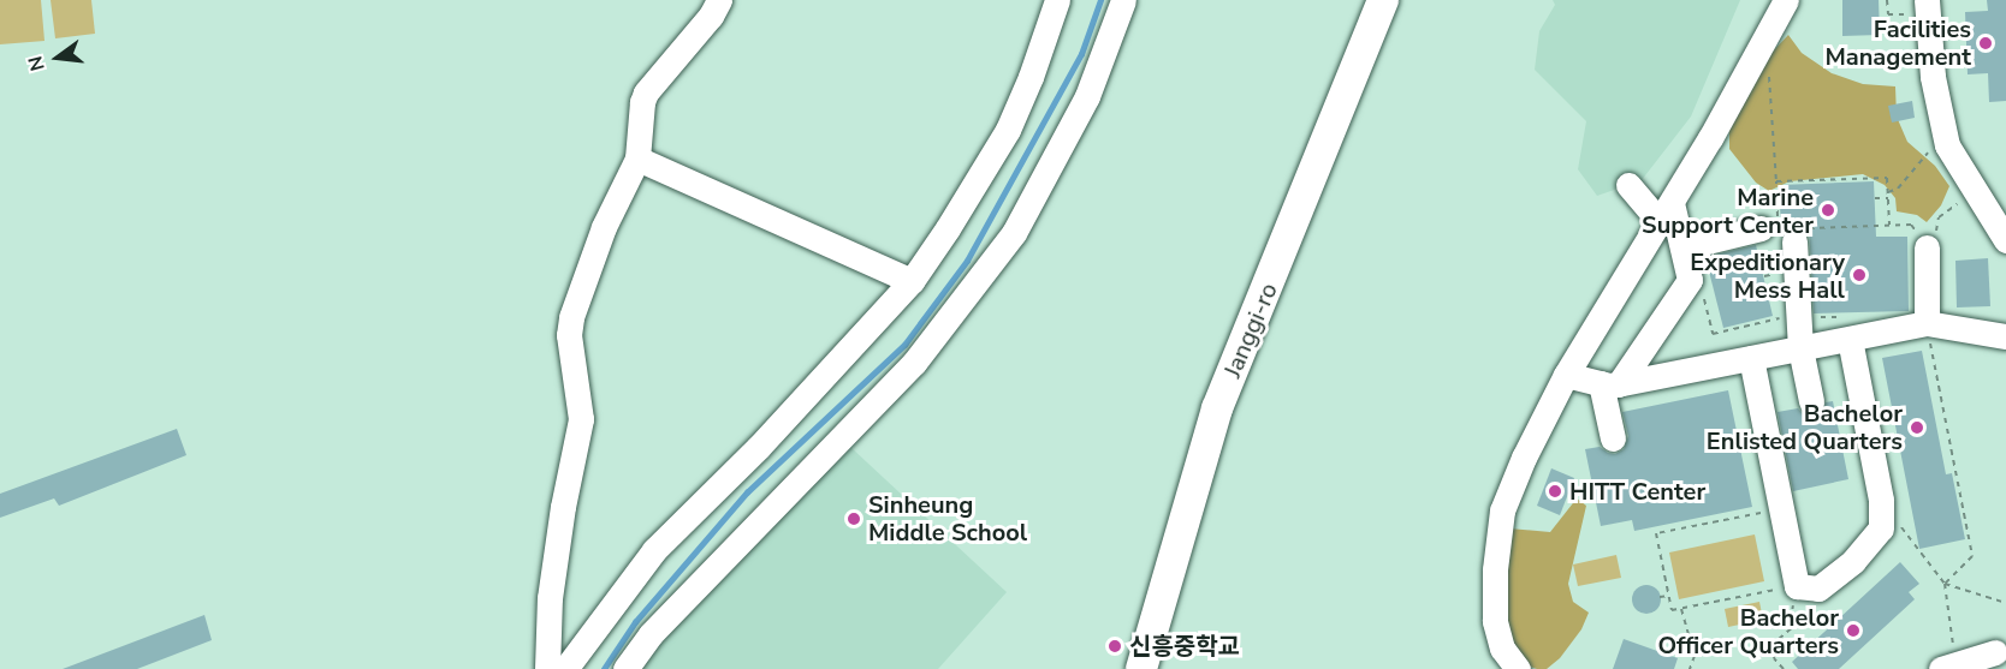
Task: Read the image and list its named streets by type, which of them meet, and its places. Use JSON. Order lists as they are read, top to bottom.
{
  "streets": {
    "main road": ["Janggi-ro"]
  },
  "places": [
    "Facilities Management",
    "Marine Support Center",
    "Expeditionary Mess Hall",
    "Bachelor Enlisted Quarters",
    "HITT Center",
    "Sinheung Middle School",
    "Bachelor Officer Quarters",
    "신흥중학교"
  ],
  "north": "left"
}
